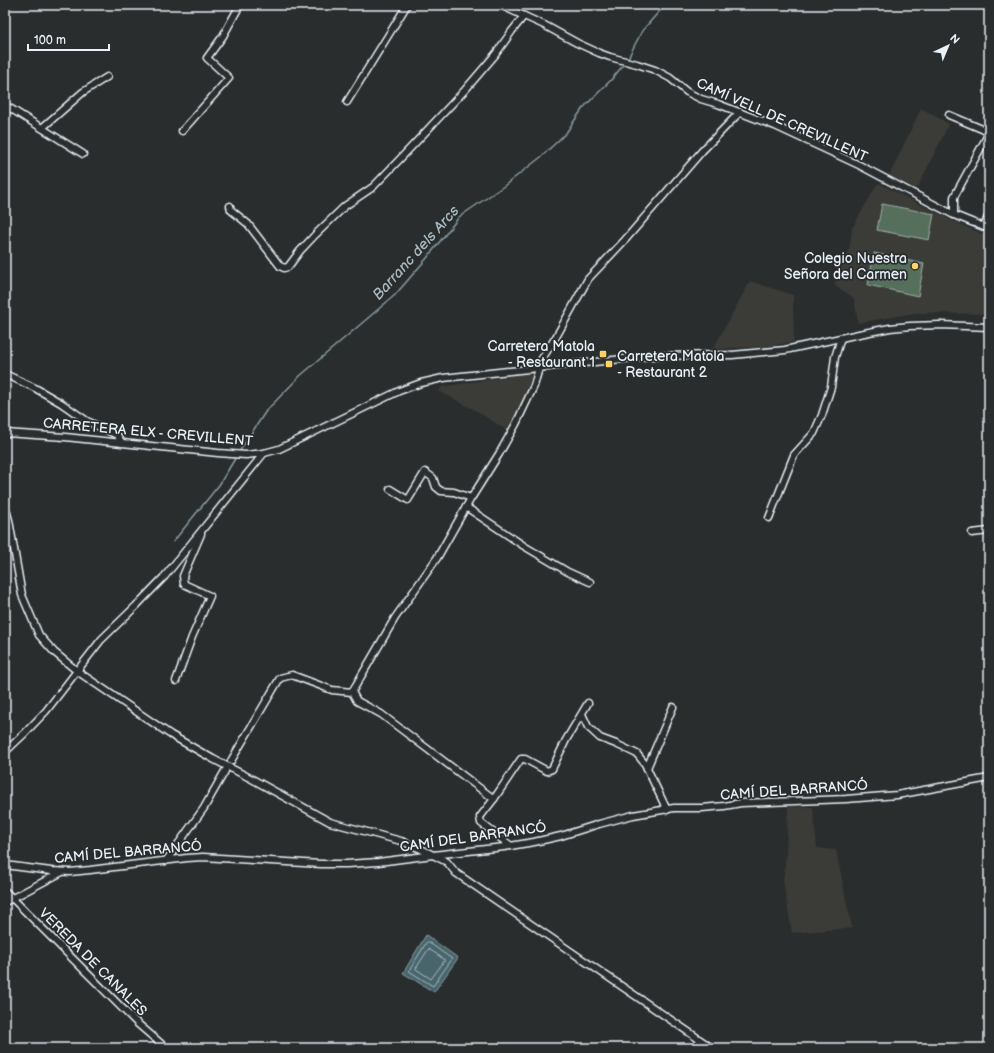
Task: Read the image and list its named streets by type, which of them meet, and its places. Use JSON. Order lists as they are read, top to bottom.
{
  "streets": {
    "street": [
      "CAMÍ VELL DE CREVILLENT",
      "CARRETERA ELX - CREVILLENT",
      "CAMÍ DEL BARRANCÓ",
      "VEREDA DE CANALES"
    ]
  },
  "water": ["Barranc dels Arcs"],
  "places": {
    "other": ["Colegio Nuestra Señora del Carmen"],
    "transit": ["Carretera Matola - Restaurant 1", "Carretera Matola - Restaurant 2"]
  },
  "scale_bar": "100 m",
  "north": "top right"
}
